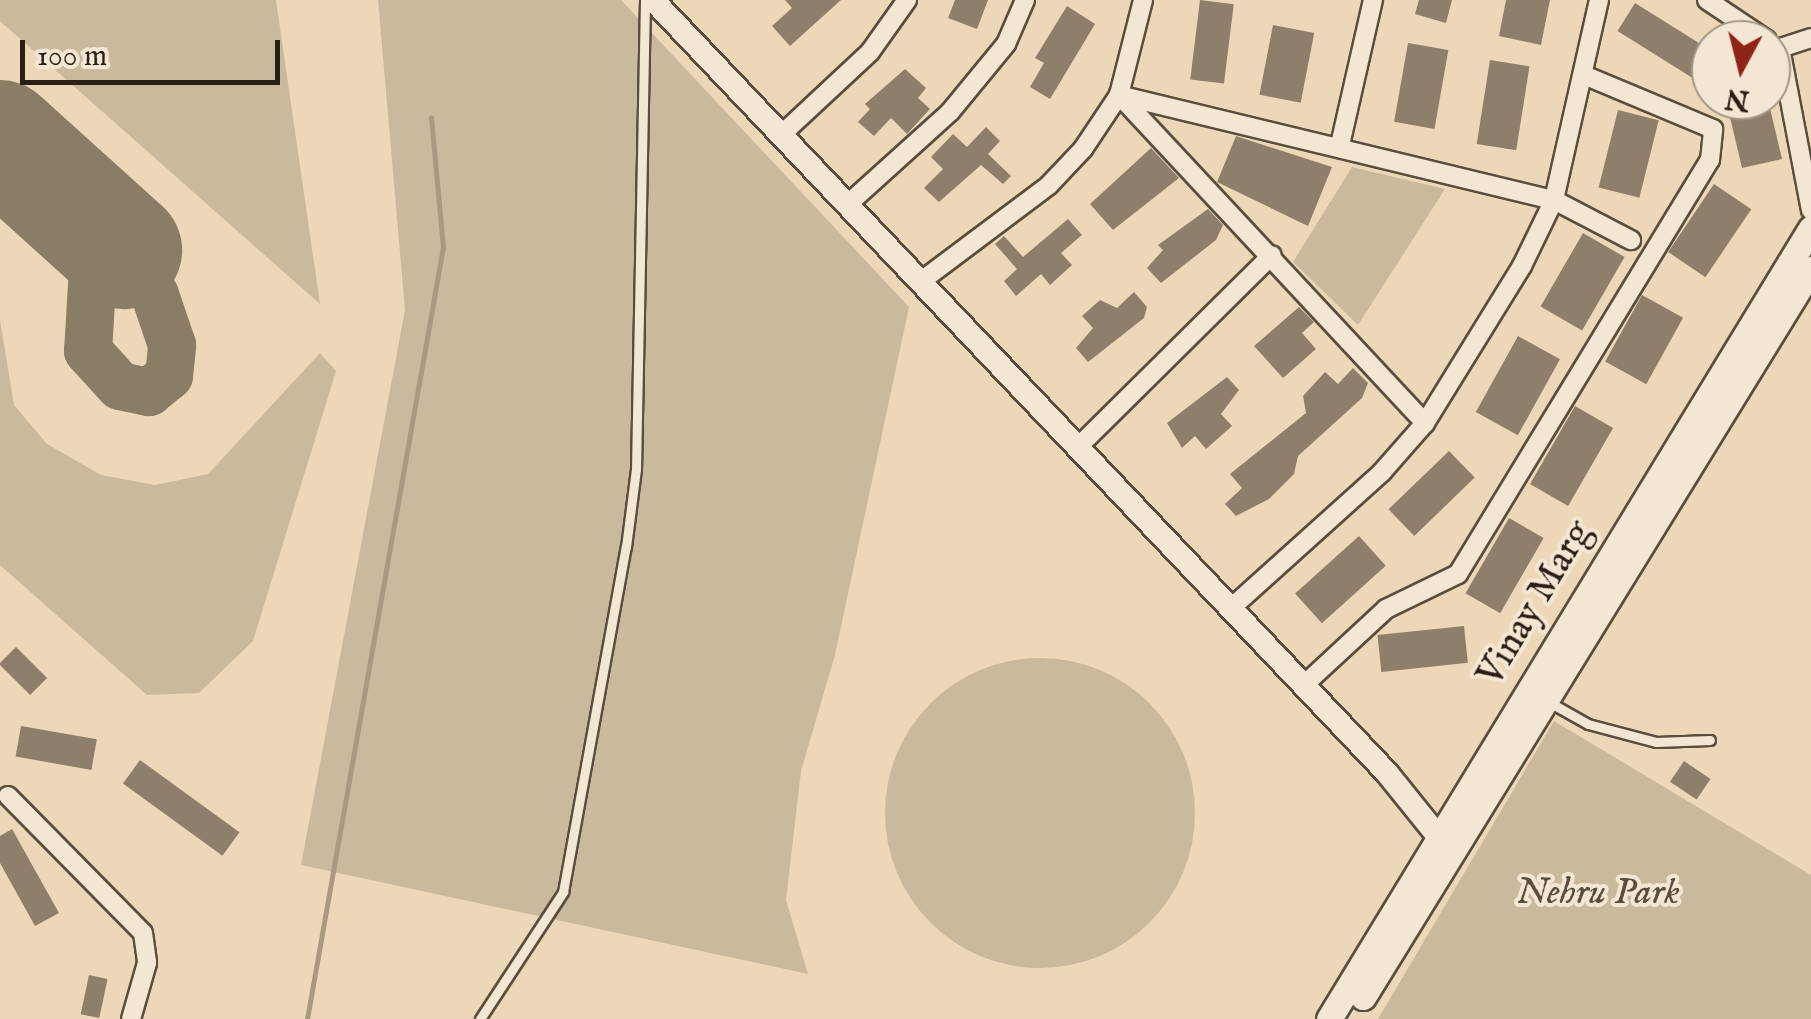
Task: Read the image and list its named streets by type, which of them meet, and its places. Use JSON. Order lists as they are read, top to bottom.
{
  "streets": {
    "main road": ["Vinay Marg"]
  },
  "parks": ["Nehru Park"],
  "scale_bar": "100 m",
  "north": "bottom"
}
